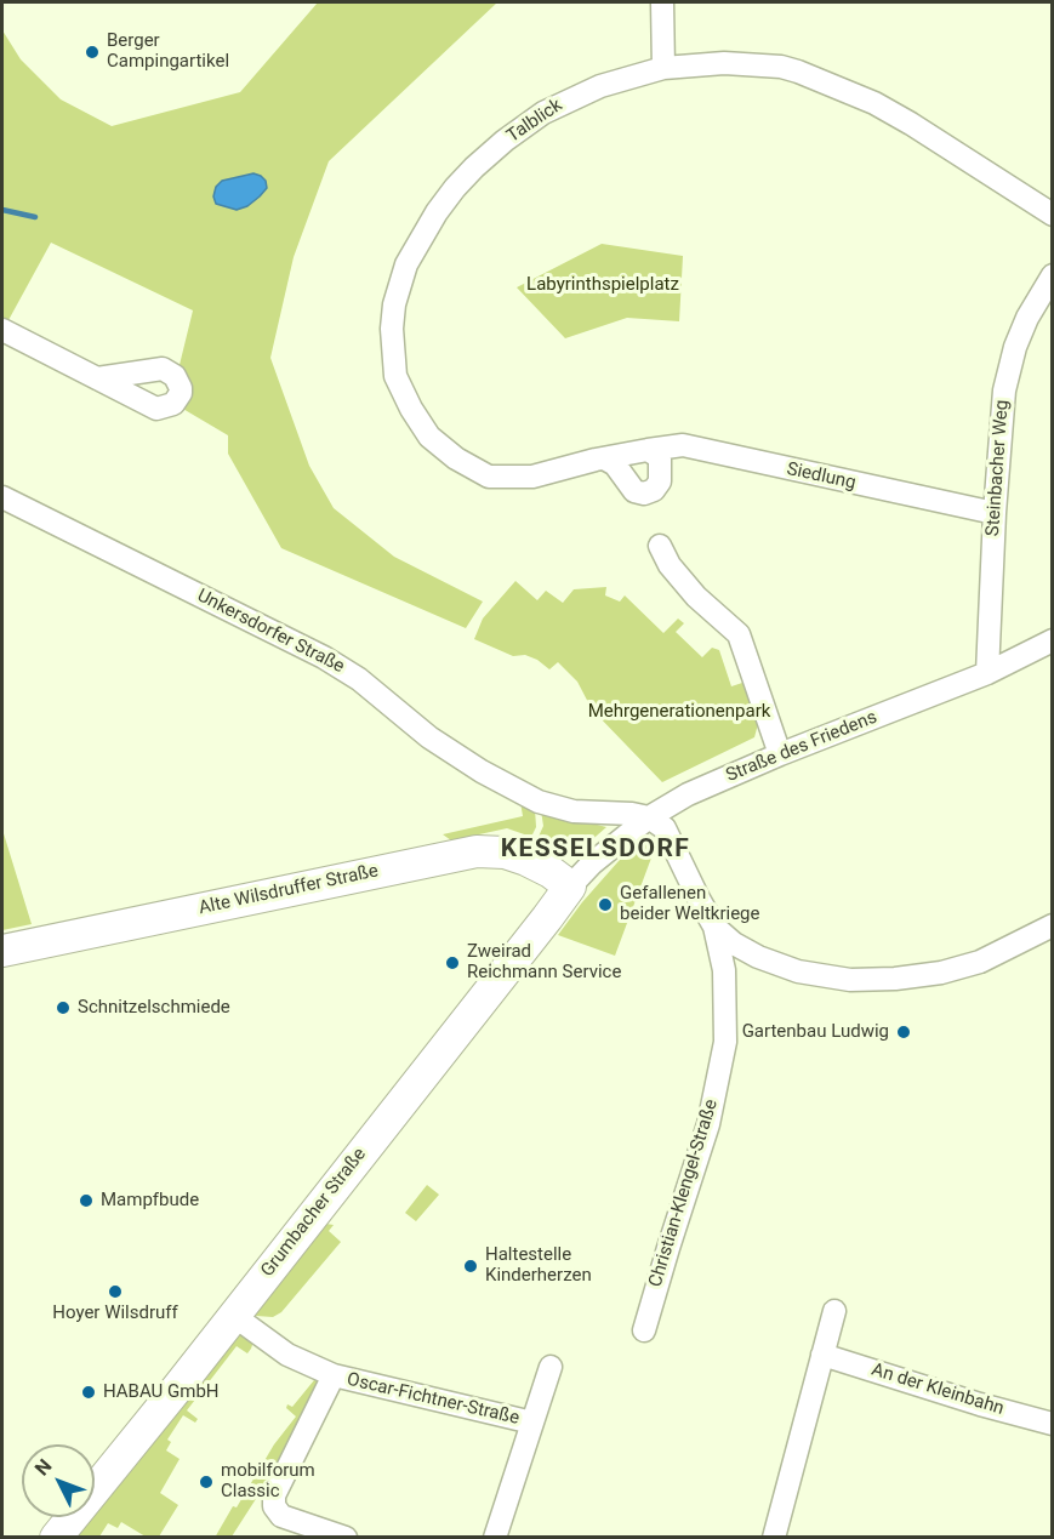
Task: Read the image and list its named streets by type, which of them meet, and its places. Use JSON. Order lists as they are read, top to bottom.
{
  "streets": {
    "street": [
      "Talblick",
      "Steinbacher Weg",
      "Siedlung",
      "Unkersdorfer Straße",
      "Straße des Friedens",
      "Alte Wilsdruffer Straße",
      "Christian-Klengel-Straße",
      "Grumbacher Straße",
      "An der Kleinbahn",
      "Oscar-Fichtner-Straße"
    ]
  },
  "crossings": [
    ["Talblick", "Siedlung"],
    ["Steinbacher Weg", "Siedlung"],
    ["Steinbacher Weg", "Straße des Friedens"],
    ["Unkersdorfer Straße", "Straße des Friedens"],
    ["Unkersdorfer Straße", "Christian-Klengel-Straße"],
    ["Straße des Friedens", "Alte Wilsdruffer Straße"],
    ["Straße des Friedens", "Christian-Klengel-Straße"],
    ["Straße des Friedens", "Grumbacher Straße"],
    ["Alte Wilsdruffer Straße", "Grumbacher Straße"],
    ["Grumbacher Straße", "Oscar-Fichtner-Straße"]
  ],
  "districts": ["KESSELSDORF"],
  "parks": ["Labyrinthspielplatz", "Mehrgenerationenpark"],
  "places": [
    "Berger Campingartikel",
    "Gefallenen beider Weltkriege",
    "Zweirad Reichmann Service",
    "Schnitzelschmiede",
    "Gartenbau Ludwig",
    "Mampfbude",
    "Haltestelle Kinderherzen",
    "Hoyer Wilsdruff",
    "HABAU GmbH",
    "mobilforum Classic"
  ],
  "north": "top left"
}
